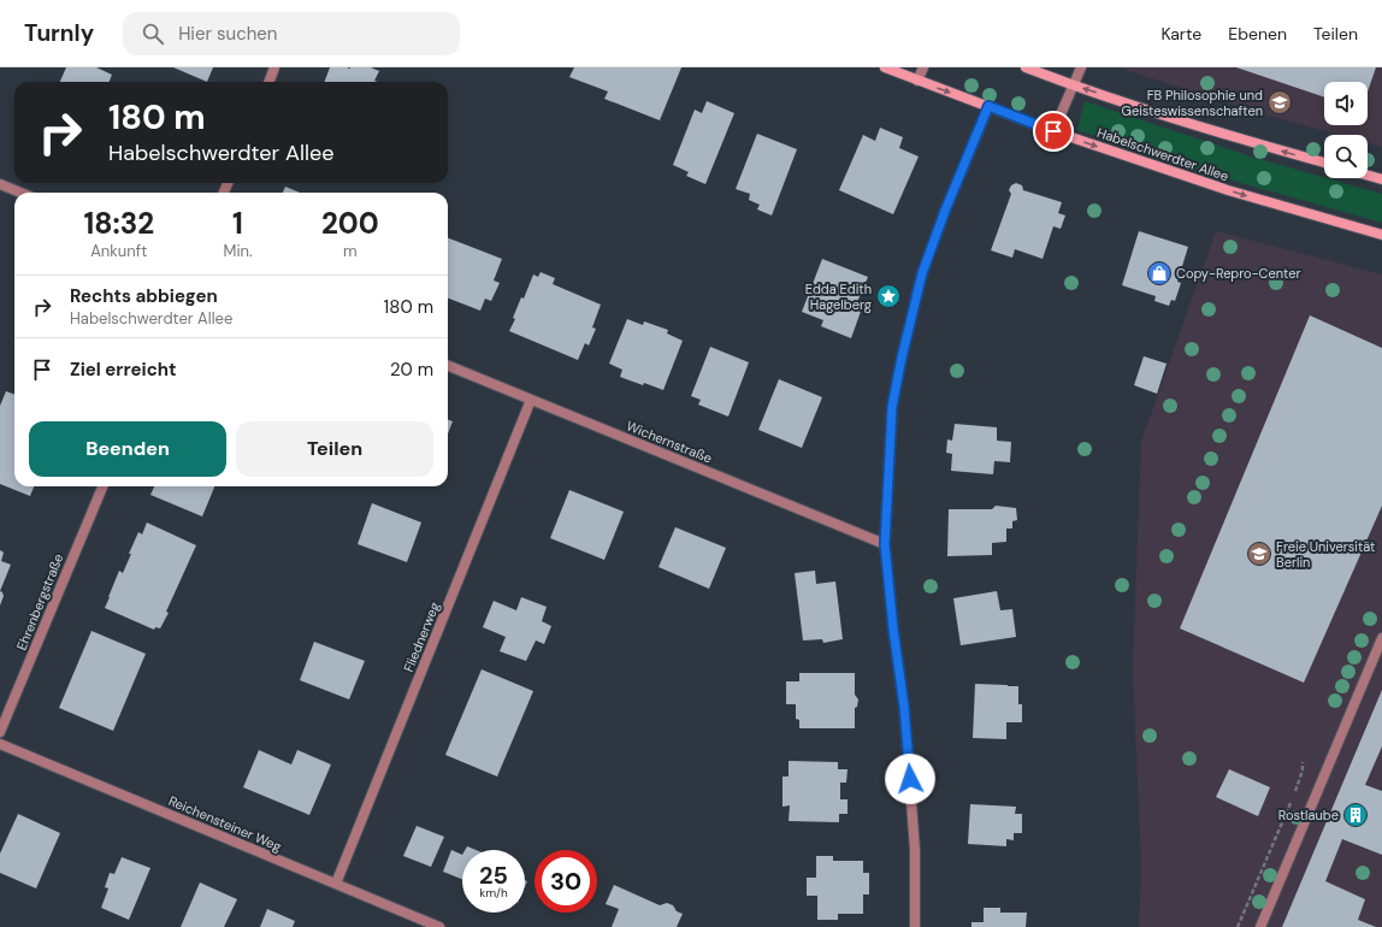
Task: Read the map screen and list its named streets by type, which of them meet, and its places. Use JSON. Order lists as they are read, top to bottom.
{
  "streets": {
    "main road": ["Habelschwerdter Allee"],
    "street": [
      "Wichernstraße",
      "Ehrenbergstraße",
      "Fliednerweg",
      "Reichensteiner Weg"
    ]
  },
  "crossings": [
    ["Wichernstraße", "Fliednerweg"],
    ["Fliednerweg", "Reichensteiner Weg"]
  ],
  "places": {
    "school or university": ["FB Philosophie und Geisteswissenschaften", "Freie Universität Berlin"],
    "shop": ["Copy-Repro-Center"],
    "place": ["Edda Edith Hagelberg"],
    "building": ["Rostlaube"]
  },
  "page": {
    "header": "Turnly",
    "search": "Hier suchen",
    "nav": ["Karte", "Ebenen", "Teilen"],
    "turn": ["180 m", "Habelschwerdter Allee"],
    "eta": [
      "18:32",
      "Ankunft",
      "1",
      "Min.",
      "200",
      "m"
    ],
    "list": [
      {
        "name": "Rechts abbiegen",
        "note": "Habelschwerdter Allee",
        "value": "180 m"
      },
      {
        "name": "Ziel erreicht",
        "value": "20 m"
      }
    ],
    "buttons": ["Beenden", "Teilen"],
    "speed": "25 km/h",
    "limit": "30"
  }
}
